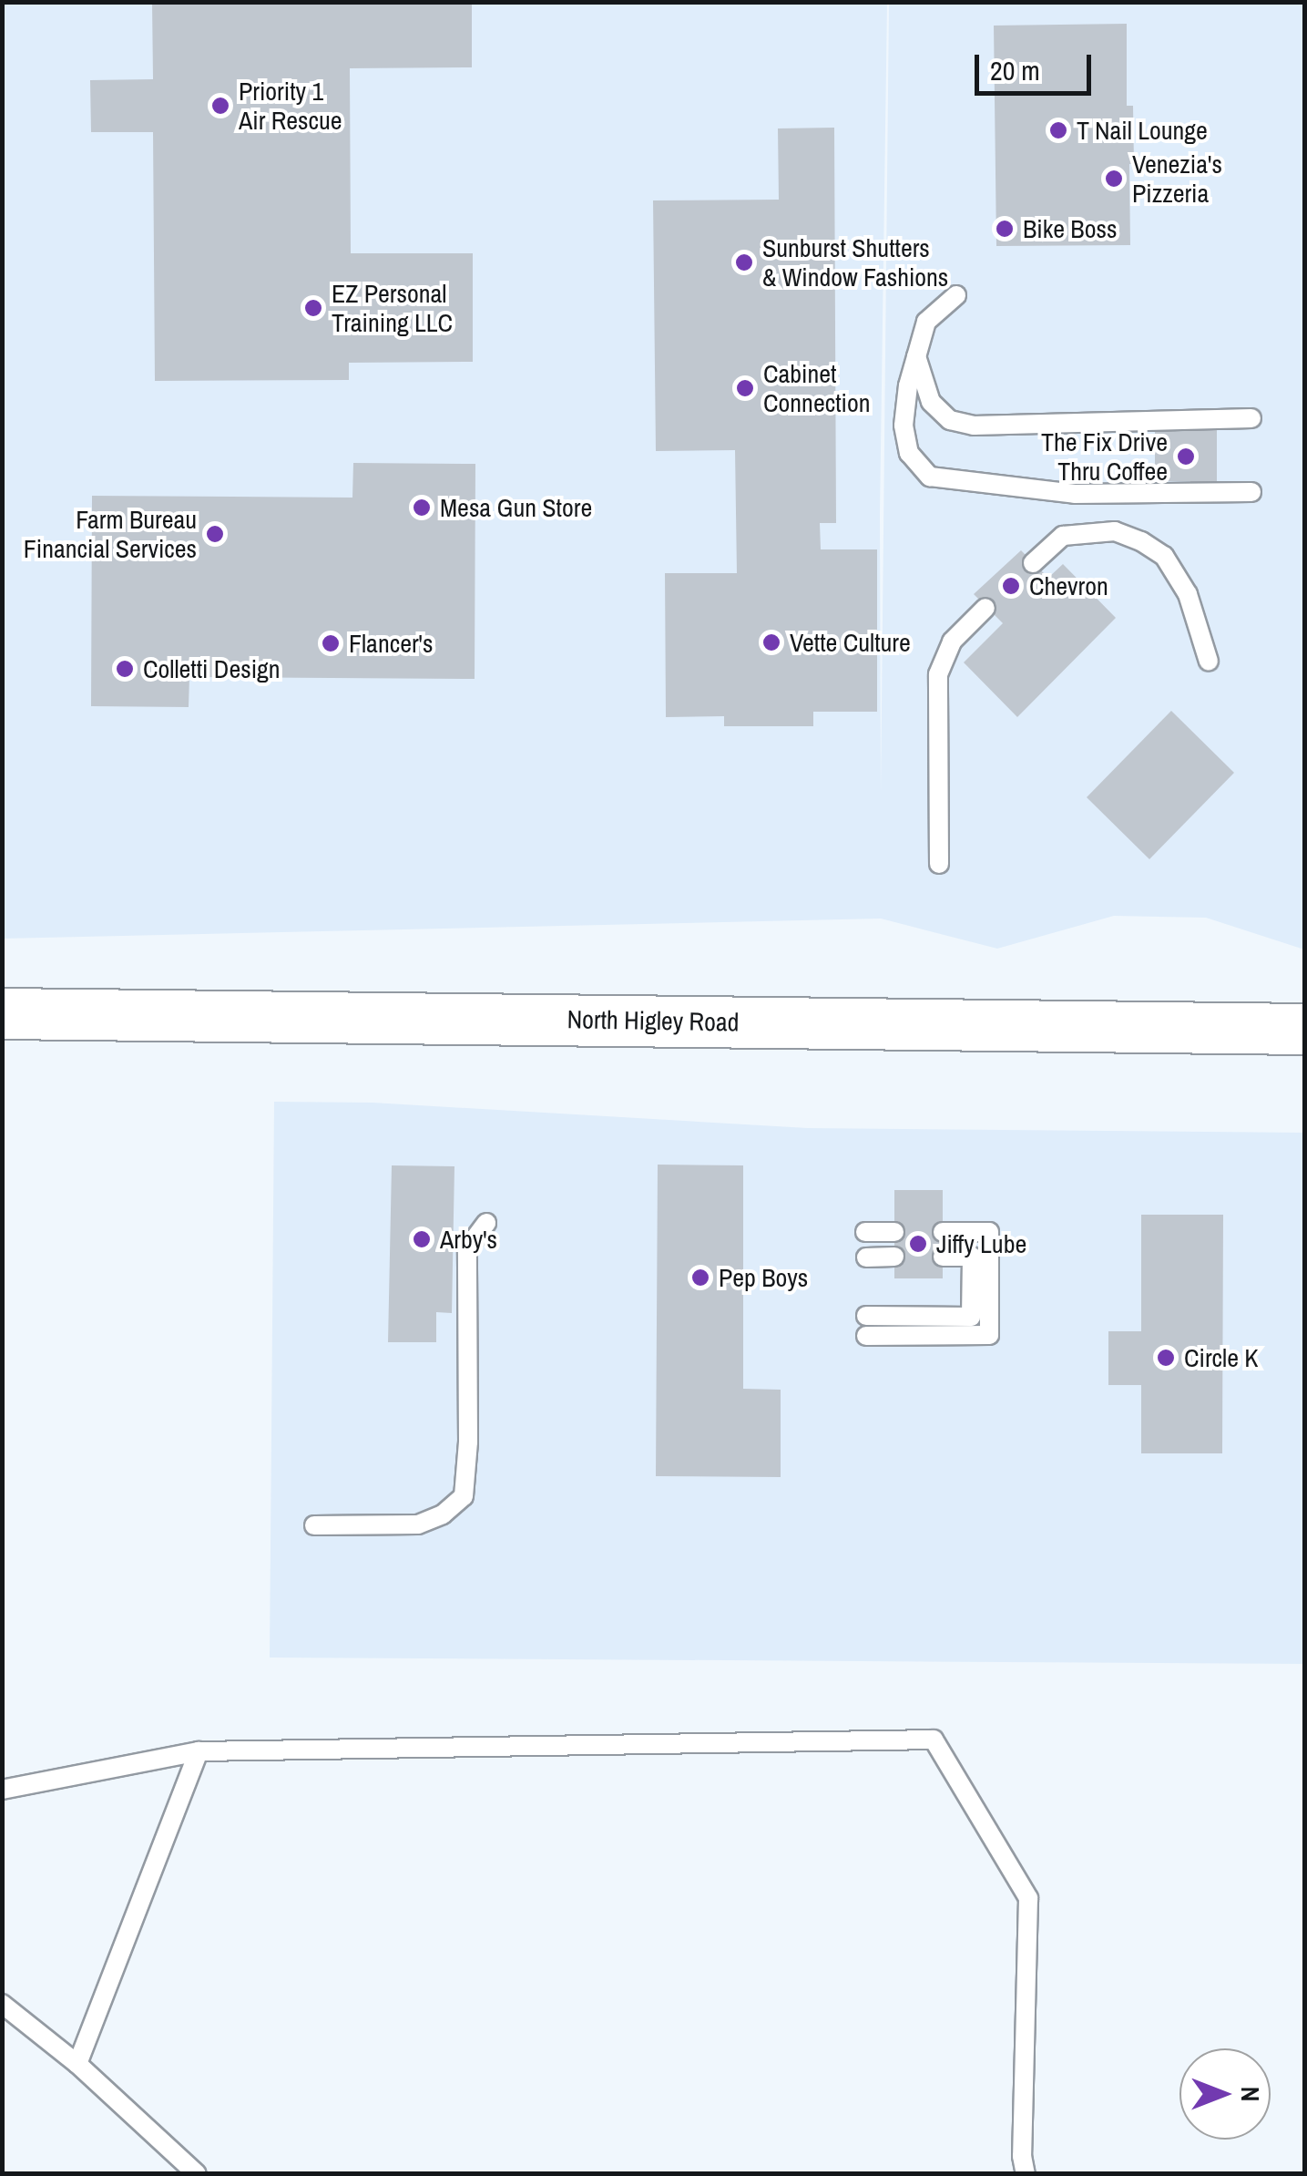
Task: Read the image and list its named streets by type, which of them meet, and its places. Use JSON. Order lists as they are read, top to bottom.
{
  "streets": {
    "main road": ["North Higley Road"]
  },
  "places": [
    "Priority 1 Air Rescue",
    "T Nail Lounge",
    "Venezia's Pizzeria",
    "Bike Boss",
    "Sunburst Shutters & Window Fashions",
    "EZ Personal Training LLC",
    "Cabinet Connection",
    "The Fix Drive Thru Coffee",
    "Mesa Gun Store",
    "Farm Bureau Financial Services",
    "Chevron",
    "Vette Culture",
    "Flancer's",
    "Colletti Design",
    "Arby's",
    "Jiffy Lube",
    "Pep Boys",
    "Circle K"
  ],
  "scale_bar": "20 m",
  "north": "right"
}
